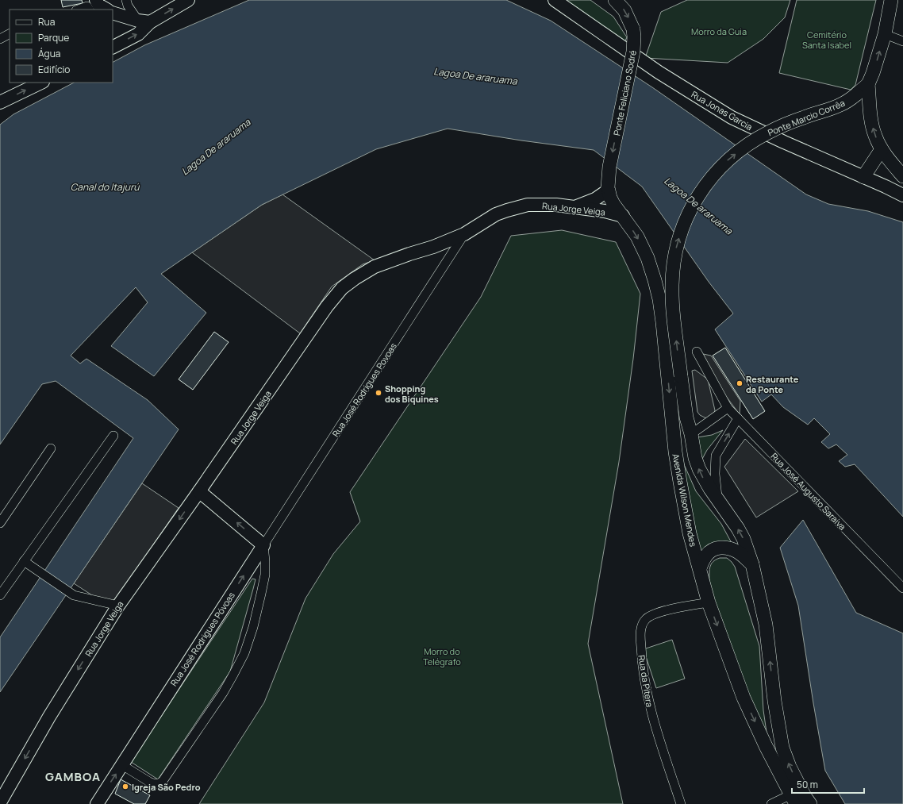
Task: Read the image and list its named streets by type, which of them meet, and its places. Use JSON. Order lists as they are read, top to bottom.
{
  "streets": {
    "main road": [
      "Ponte Feliciano Sodré",
      "Rua Jonas Garcia",
      "Ponte Marcio Corrêa",
      "Rua Jorge Veiga",
      "Avenida Wilson Mendes",
      "Rua José Rodrigues Póvoas"
    ],
    "street": ["Rua José Rodrigues Povoas", "Rua José Augusto Saraiva", "Rua da Pitera"]
  },
  "crossings": [
    ["Ponte Feliciano Sodré", "Avenida Wilson Mendes"],
    ["Ponte Marcio Corrêa", "Avenida Wilson Mendes"],
    ["Rua Jorge Veiga", "Rua José Rodrigues Povoas"],
    ["Rua Jorge Veiga", "Avenida Wilson Mendes"],
    ["Rua José Rodrigues Povoas", "Rua José Rodrigues Póvoas"],
    ["Avenida Wilson Mendes", "Rua da Pitera"]
  ],
  "one_way": [
    "Ponte Feliciano Sodré",
    "Ponte Marcio Corrêa",
    "Rua Jorge Veiga",
    "Rua José Rodrigues Póvoas"
  ],
  "districts": ["GAMBOA"],
  "water": ["Lagoa De araruama", "Canal do Itajurú"],
  "parks": ["Morro da Guia", "Cemitério Santa Isabel", "Morro do Telégrafo"],
  "places": ["Restaurante da Ponte", "Shopping dos Biquines", "Igreja São Pedro"],
  "legend": [
    "Rua",
    "Parque",
    "Água",
    "Edifício"
  ],
  "scale_bar": "50 m"
}
